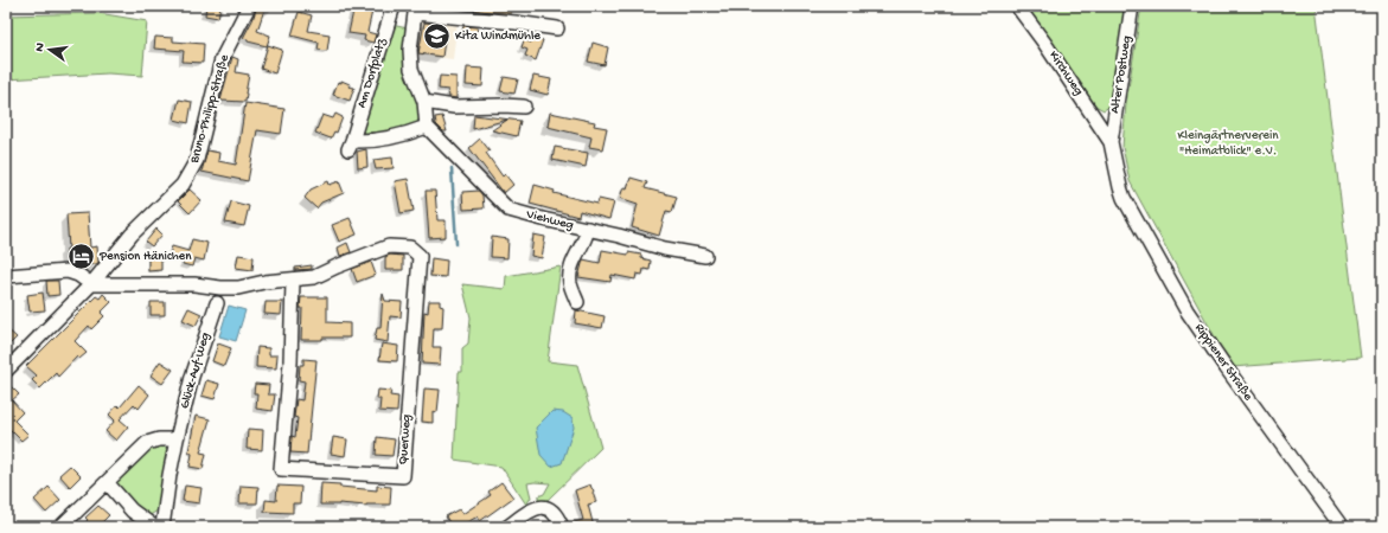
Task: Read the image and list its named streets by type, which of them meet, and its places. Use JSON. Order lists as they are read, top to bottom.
{
  "streets": {
    "street": [
      "Am Dorfplatz",
      "Kirchweg",
      "Alter Postweg",
      "Bruno-Philipp-Straße",
      "Viehweg",
      "Rippiener Straße",
      "Glück-Auf-Weg",
      "Querweg"
    ]
  },
  "crossings": [
    ["Am Dorfplatz", "Viehweg"],
    ["Kirchweg", "Alter Postweg"],
    ["Kirchweg", "Rippiener Straße"],
    ["Alter Postweg", "Rippiener Straße"],
    ["Bruno-Philipp-Straße", "Querweg"]
  ],
  "parks": ["Kleingärtnerverein \"Heimatblick\" e.V."],
  "places": {
    "school or university": ["Kita Windmühle"],
    "hotel": ["Pension Hänichen"]
  },
  "north": "left"
}
